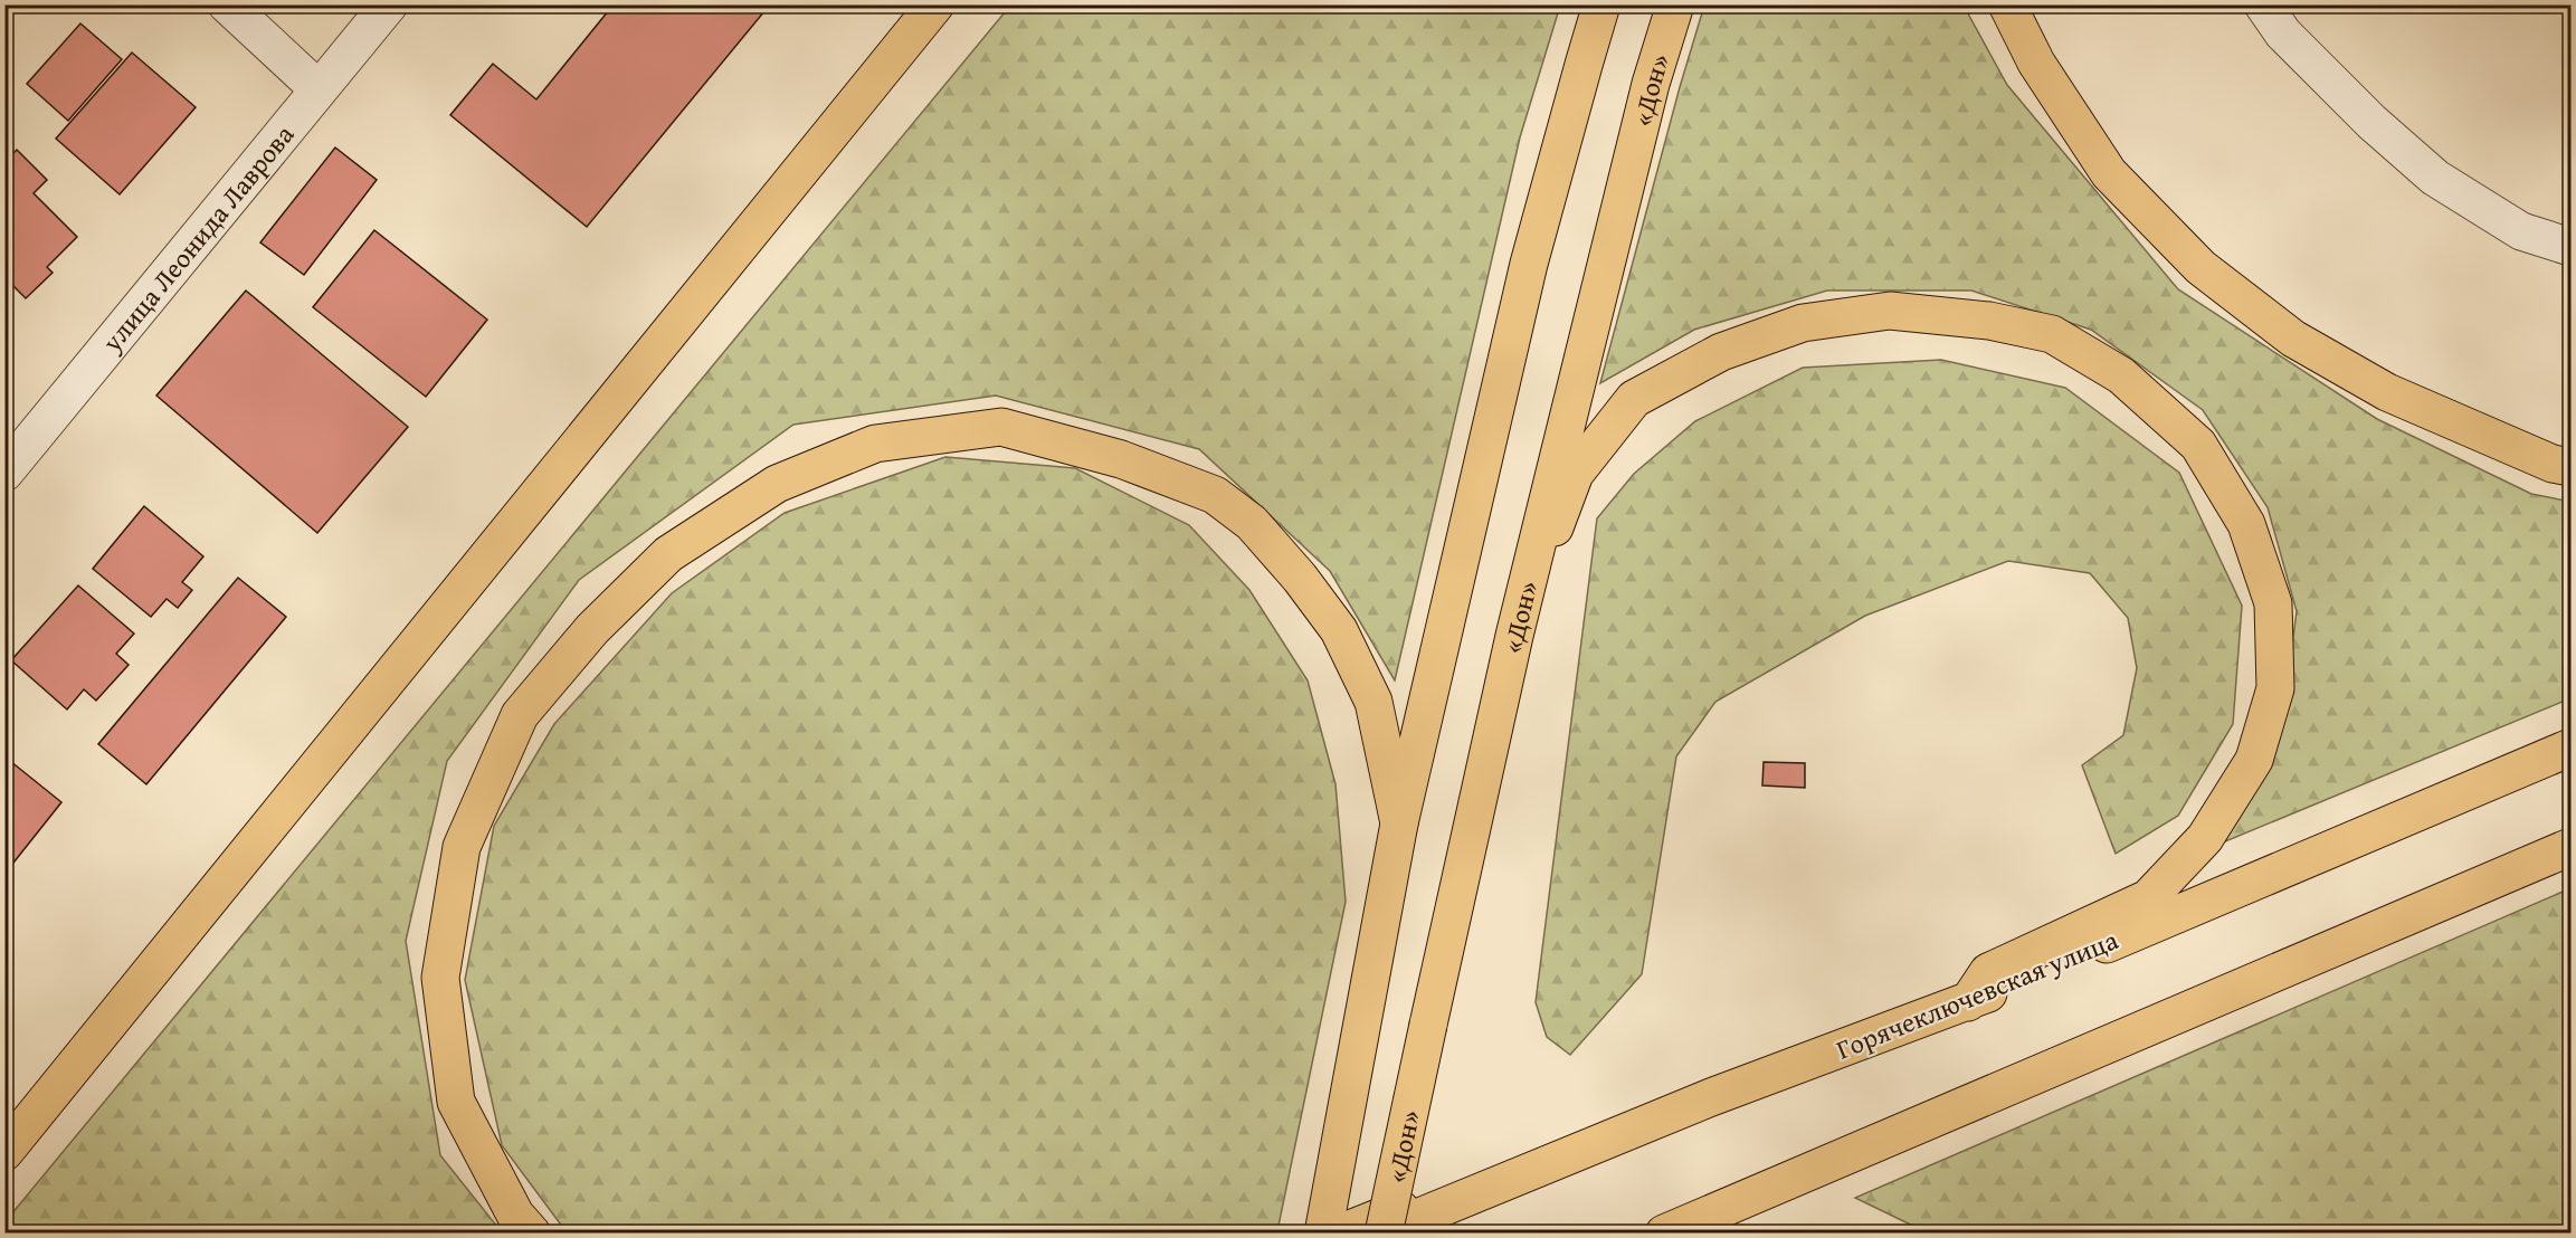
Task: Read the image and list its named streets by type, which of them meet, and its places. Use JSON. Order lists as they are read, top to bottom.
{
  "streets": {
    "main road": ["«Дон»", "Горячеключевская улица"],
    "street": ["улица Леонида Лаврова"]
  },
  "crossings": [
    ["«Дон»", "Горячеключевская улица"]
  ]
}
